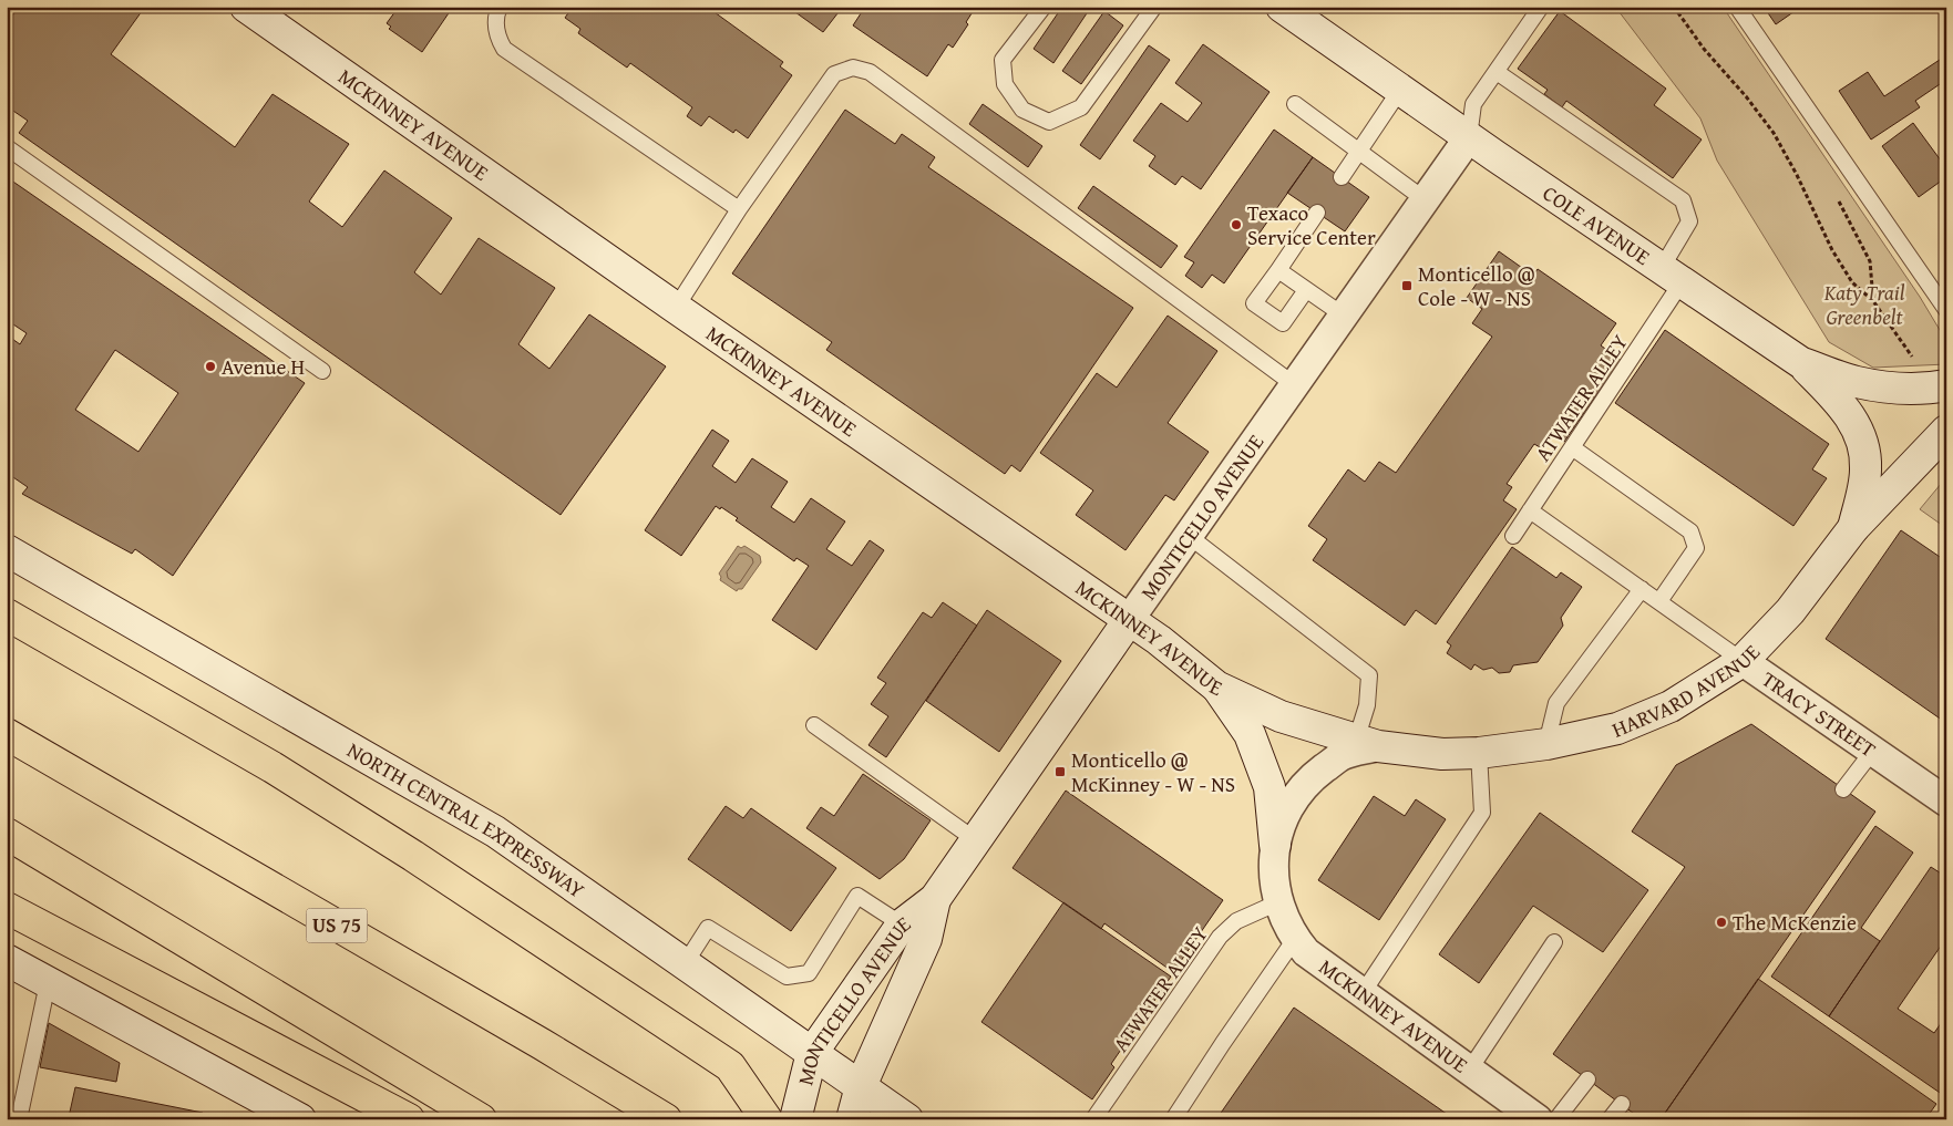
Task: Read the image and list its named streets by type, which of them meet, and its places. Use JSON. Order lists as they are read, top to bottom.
{
  "streets": {
    "highway": ["US 75"],
    "street": [
      "MCKINNEY AVENUE",
      "COLE AVENUE",
      "MONTICELLO AVENUE",
      "HARVARD AVENUE",
      "TRACY STREET",
      "NORTH CENTRAL EXPRESSWAY"
    ],
    "lane": ["ATWATER ALLEY"]
  },
  "crossings": [
    ["MCKINNEY AVENUE", "ATWATER ALLEY"],
    ["MCKINNEY AVENUE", "MONTICELLO AVENUE"],
    ["MCKINNEY AVENUE", "HARVARD AVENUE"],
    ["COLE AVENUE", "ATWATER ALLEY"],
    ["COLE AVENUE", "MONTICELLO AVENUE"],
    ["ATWATER ALLEY", "TRACY STREET"],
    ["MONTICELLO AVENUE", "NORTH CENTRAL EXPRESSWAY"],
    ["HARVARD AVENUE", "TRACY STREET"]
  ],
  "parks": ["Katy Trail Greenbelt"],
  "places": {
    "other": ["Texaco Service Center", "Avenue H", "The McKenzie"],
    "transit": ["Monticello @ Cole - W - NS", "Monticello @ McKinney - W - NS"]
  }
}
